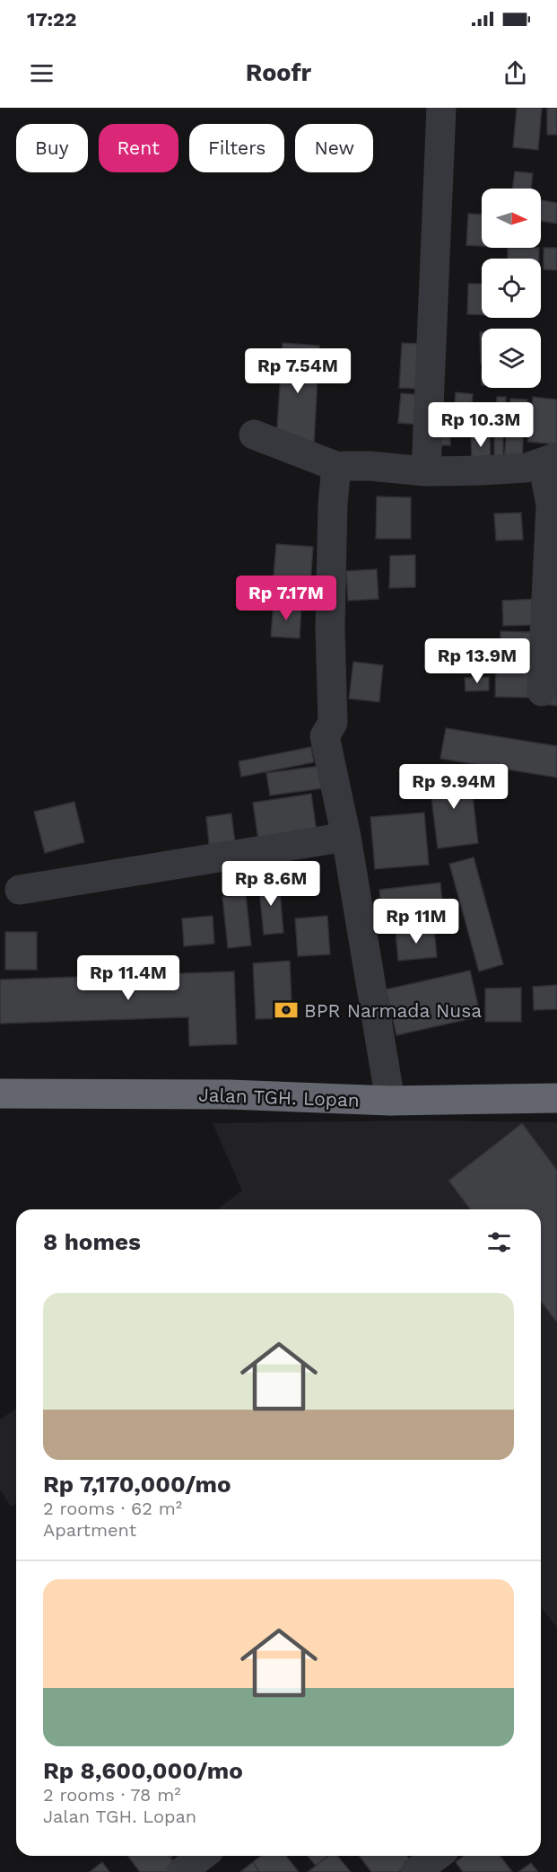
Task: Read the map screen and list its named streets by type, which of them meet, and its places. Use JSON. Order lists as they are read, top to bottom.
{
  "streets": {
    "highway": ["Jalan TGH. Lopan"]
  },
  "places": {
    "bank": ["BPR Narmada Nusa"]
  },
  "north": "right",
  "page": {
    "status": "17:22",
    "header": "Roofr",
    "chip": [
      "Buy",
      "Rent",
      "Filters",
      "New"
    ],
    "price": [
      "Rp 7.54M",
      "Rp 10.3M",
      "Rp 7.17M",
      "Rp 13.9M",
      "Rp 9.94M",
      "Rp 8.6M",
      "Rp 11M",
      "Rp 11.4M"
    ],
    "heading": "8 homes",
    "list": [
      {
        "name": "Rp 7,170,000/mo",
        "note": "2 rooms · 62 m² · Apartment"
      },
      {
        "name": "Rp 8,600,000/mo",
        "note": "2 rooms · 78 m² · Jalan TGH. Lopan"
      }
    ]
  }
}
